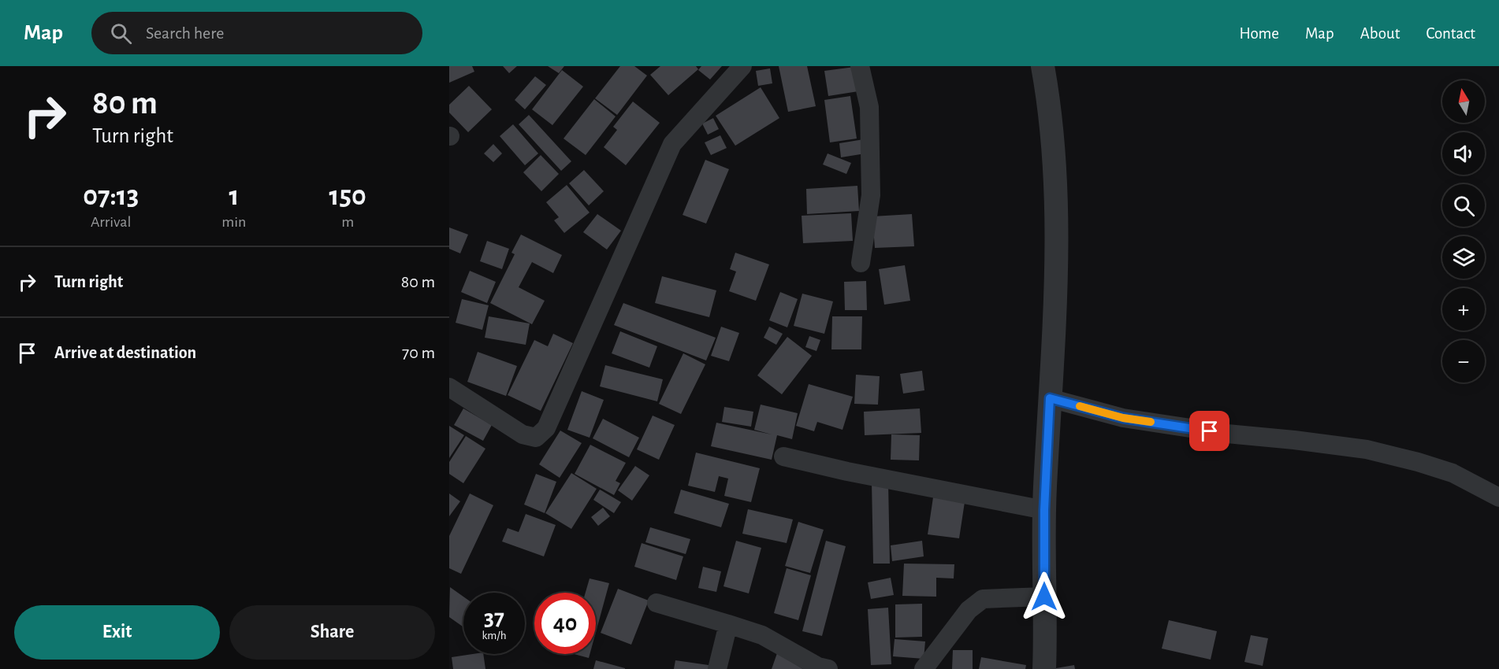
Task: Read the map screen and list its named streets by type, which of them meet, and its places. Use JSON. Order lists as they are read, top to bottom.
{
  "north": "top",
  "page": {
    "header": "Map",
    "search": "Search here",
    "nav": [
      "Home",
      "Map",
      "About",
      "Contact"
    ],
    "turn": ["80 m", "Turn right"],
    "map_buttons": ["+", "−"],
    "eta": [
      "07:13",
      "Arrival",
      "1",
      "min",
      "150",
      "m"
    ],
    "list": [
      {
        "name": "Turn right",
        "value": "80 m"
      },
      {
        "name": "Arrive at destination",
        "value": "70 m"
      }
    ],
    "speed": "37 km/h",
    "limit": "40",
    "buttons": ["Exit", "Share"]
  }
}
